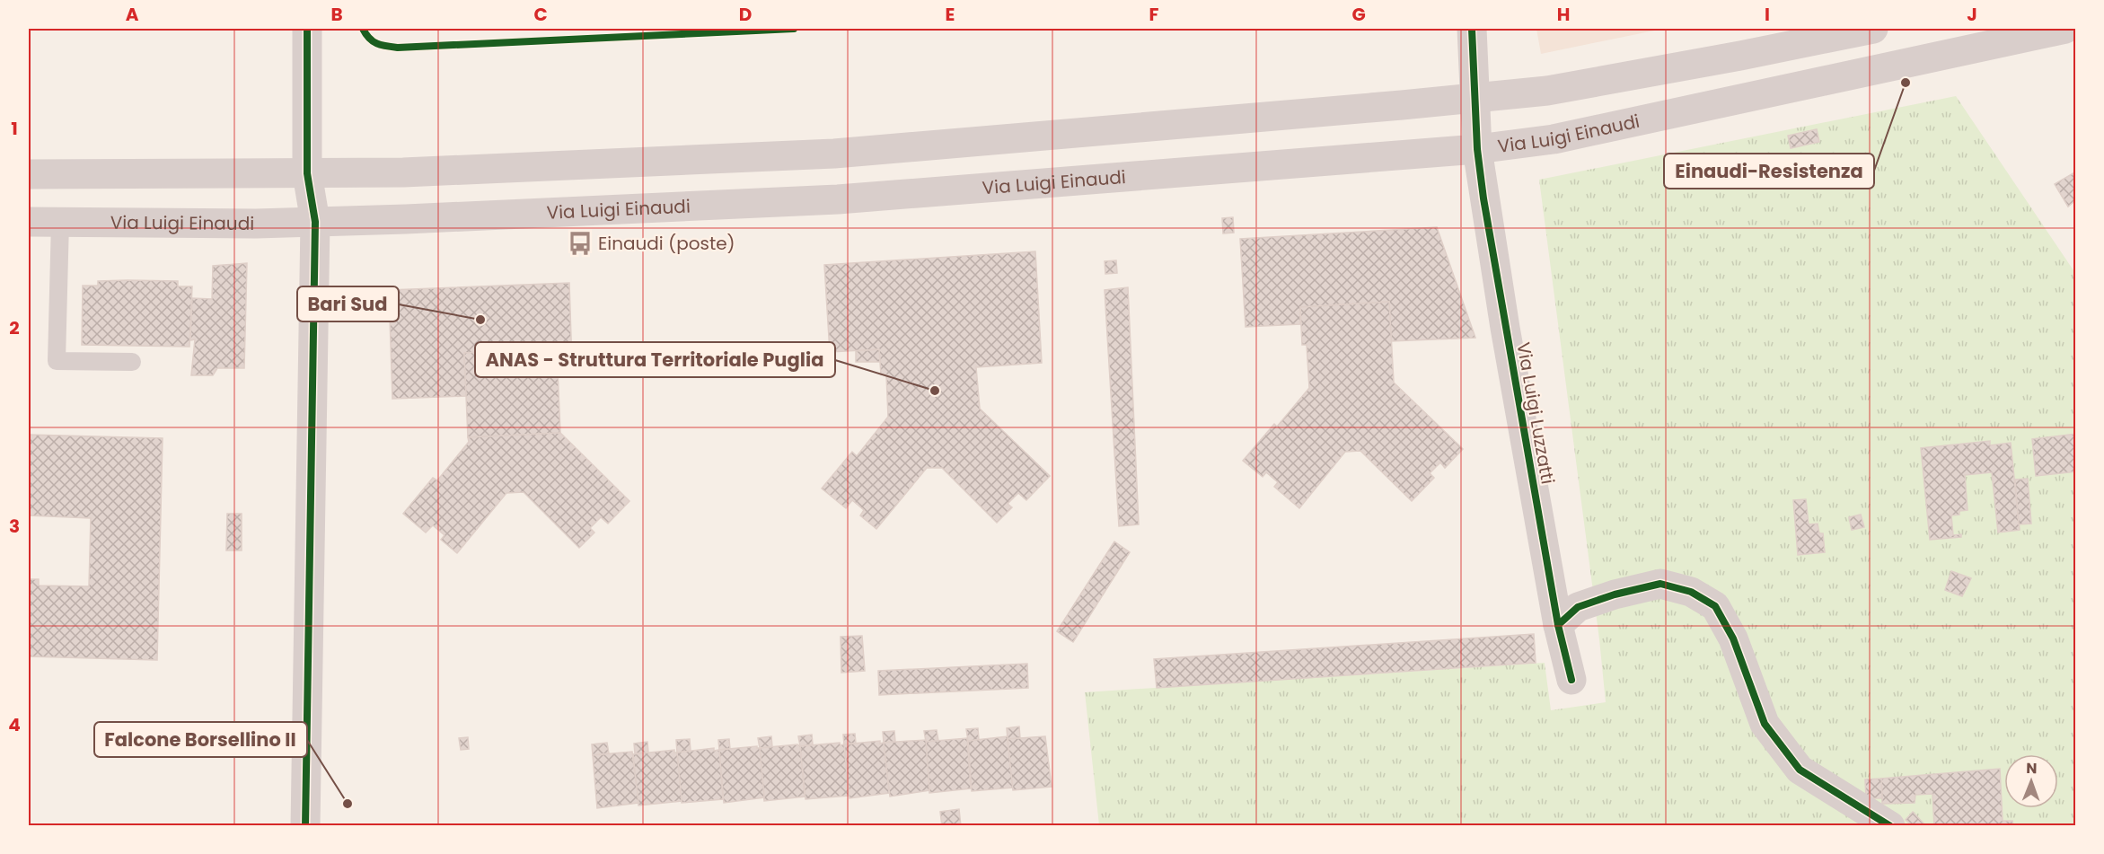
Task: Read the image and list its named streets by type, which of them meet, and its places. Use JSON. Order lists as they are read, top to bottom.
{
  "streets": {
    "main road": ["Via Luigi Einaudi", "Via Luigi Luzzatti"]
  },
  "crossings": [
    ["Via Luigi Einaudi", "Via Luigi Luzzatti"]
  ],
  "places": {
    "other": [
      "Einaudi-Resistenza",
      "Bari Sud",
      "ANAS - Struttura Territoriale Puglia",
      "Falcone Borsellino II"
    ],
    "bus stop": ["Einaudi (poste)"]
  },
  "north": "top",
  "grid": {
    "columns": [
      "A",
      "B",
      "C",
      "D",
      "E",
      "F",
      "G",
      "H",
      "I",
      "J"
    ],
    "rows": [
      "1",
      "2",
      "3",
      "4"
    ]
  }
}
